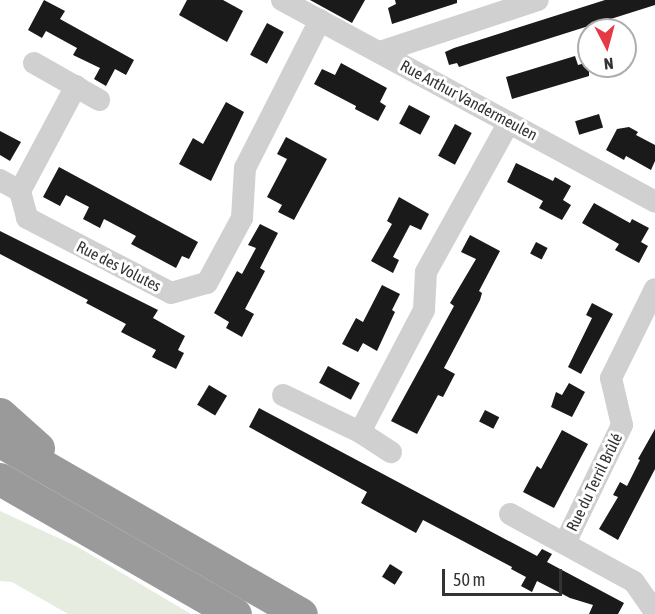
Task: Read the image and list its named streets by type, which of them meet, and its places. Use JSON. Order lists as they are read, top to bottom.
{
  "streets": {
    "street": ["Rue Arthur Vandermeulen", "Rue des Volutes", "Rue du Terril Brûlé"]
  },
  "crossings": [
    ["Rue Arthur Vandermeulen", "Rue des Volutes"]
  ],
  "scale_bar": "50 m",
  "north": "bottom"
}
